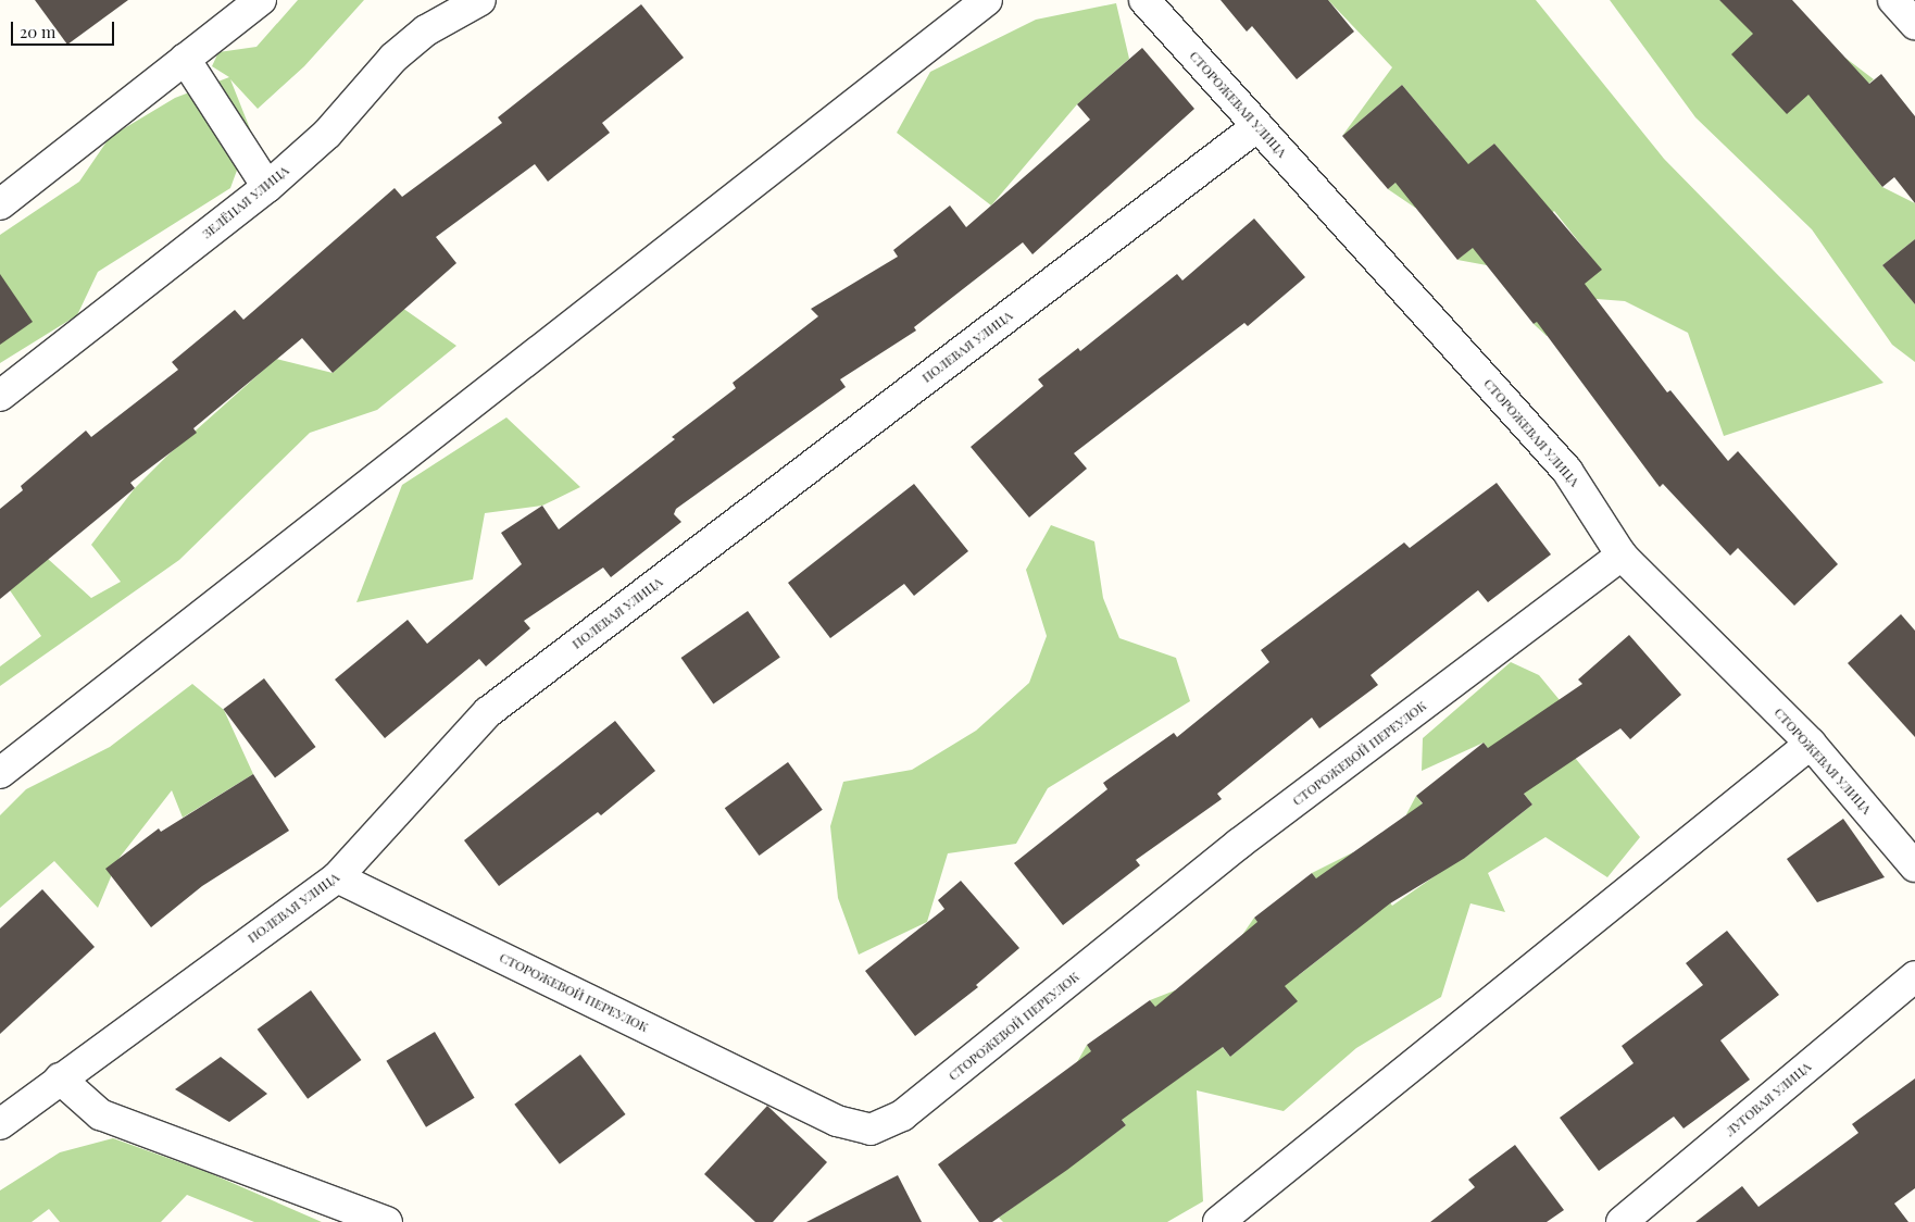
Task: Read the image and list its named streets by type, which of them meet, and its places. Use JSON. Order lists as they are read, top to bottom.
{
  "streets": {
    "street": [
      "СТОРОЖЕВАЯ УЛИЦА",
      "ЗЕЛЁНАЯ УЛИЦА",
      "ПОЛЕВАЯ УЛИЦА",
      "СТОРОЖЕВОЙ ПЕРЕУЛОК",
      "ЛУГОВАЯ УЛИЦА"
    ]
  },
  "crossings": [
    ["СТОРОЖЕВАЯ УЛИЦА", "ПОЛЕВАЯ УЛИЦА"],
    ["СТОРОЖЕВАЯ УЛИЦА", "СТОРОЖЕВОЙ ПЕРЕУЛОК"],
    ["ПОЛЕВАЯ УЛИЦА", "СТОРОЖЕВОЙ ПЕРЕУЛОК"]
  ],
  "scale_bar": "20 m"
}
